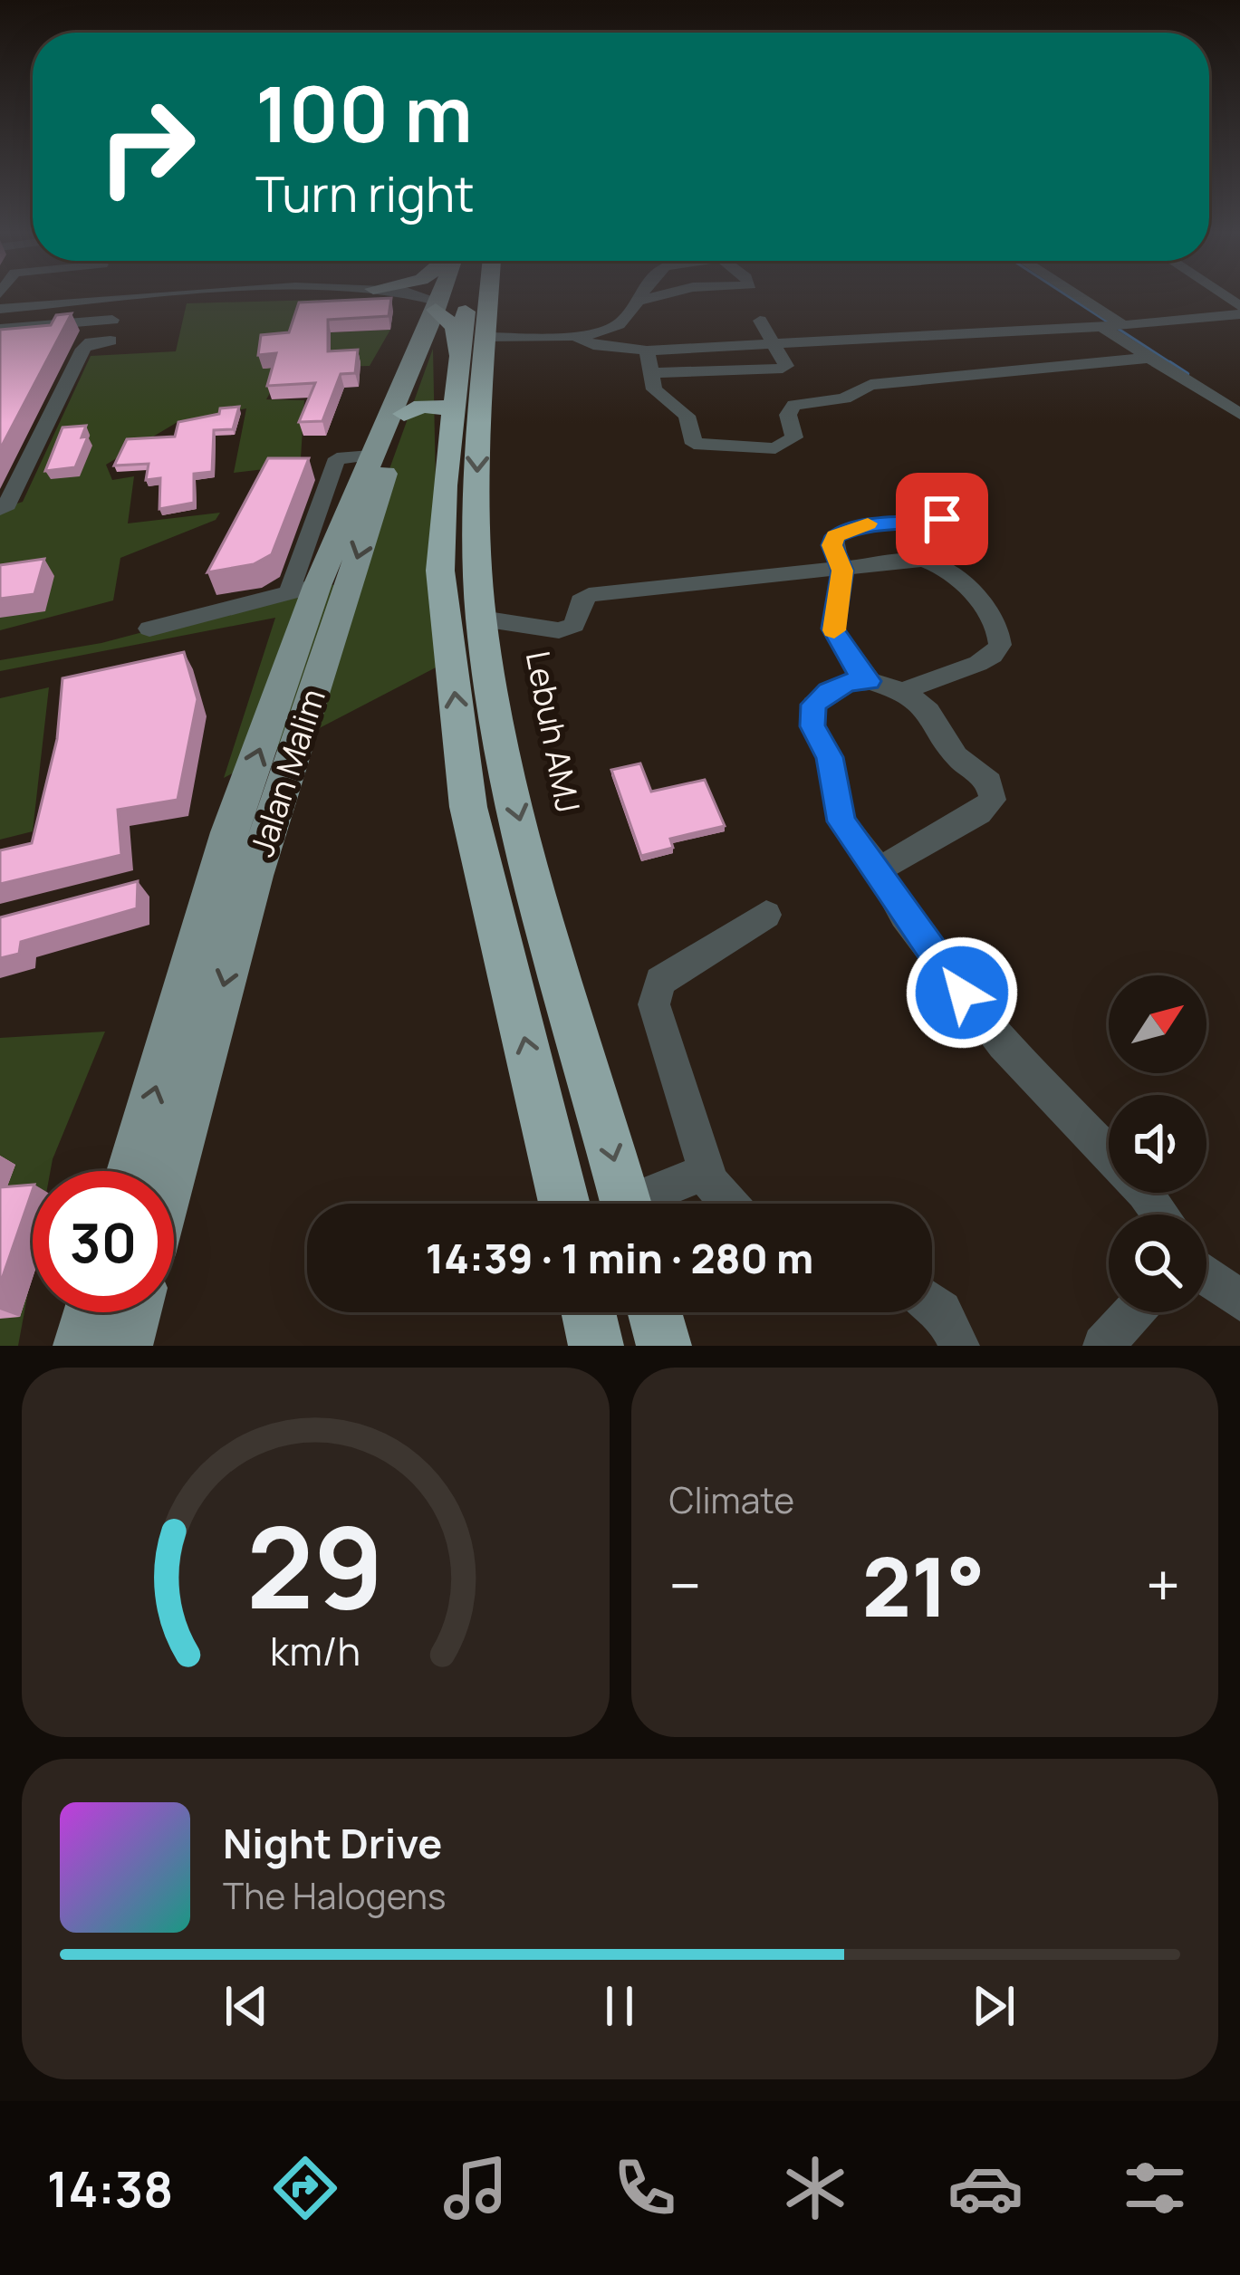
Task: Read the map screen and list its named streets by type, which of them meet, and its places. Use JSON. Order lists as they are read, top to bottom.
{
  "streets": {
    "highway": ["Lebuh AMJ"],
    "main road": ["Jalan Malim"]
  },
  "north": "top right",
  "page": {
    "turn": ["100 m", "Turn right"],
    "limit": "30",
    "trip": "14:39 · 1 min · 280 m",
    "tile": "Climate",
    "heat": ["−", "21°", "+"],
    "song": ["Night Drive", "The Halogens"],
    "tabs": "14:38",
    "gauge": ["29", "km/h"]
  }
}
